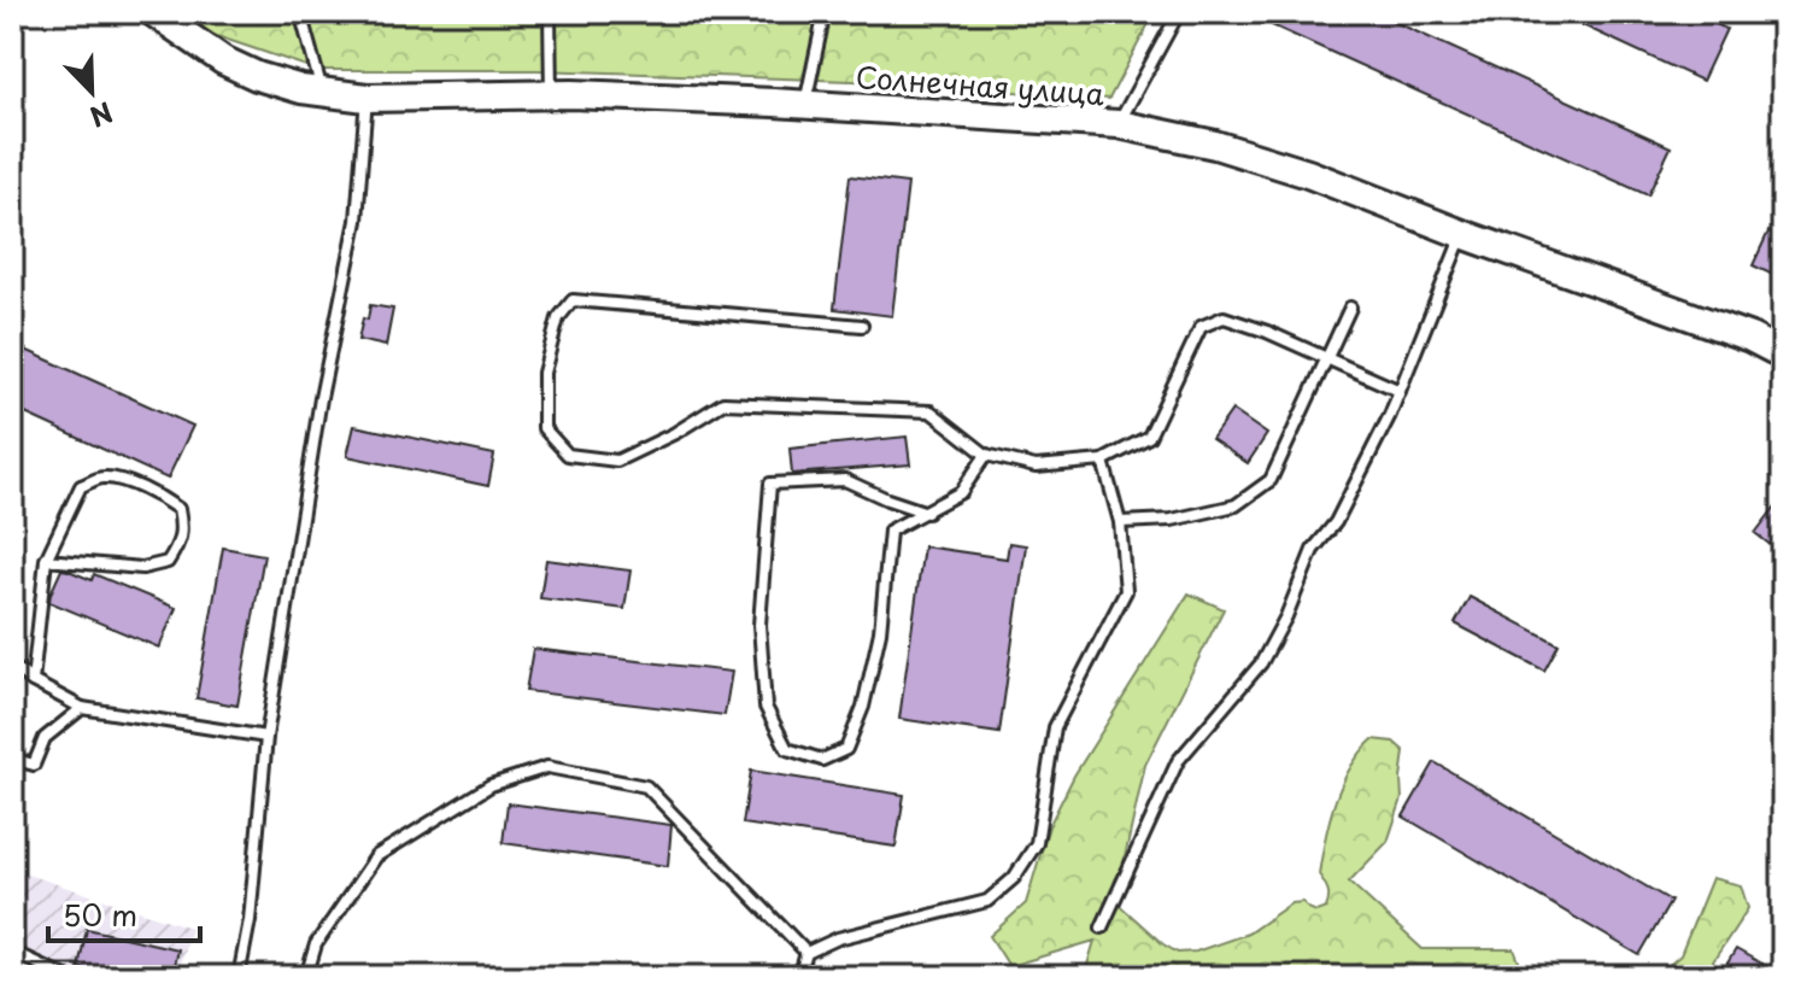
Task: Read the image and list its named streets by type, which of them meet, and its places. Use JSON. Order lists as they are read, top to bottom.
{
  "streets": {
    "street": ["Солнечная улица"]
  },
  "scale_bar": "50 m",
  "north": "bottom right"
}
